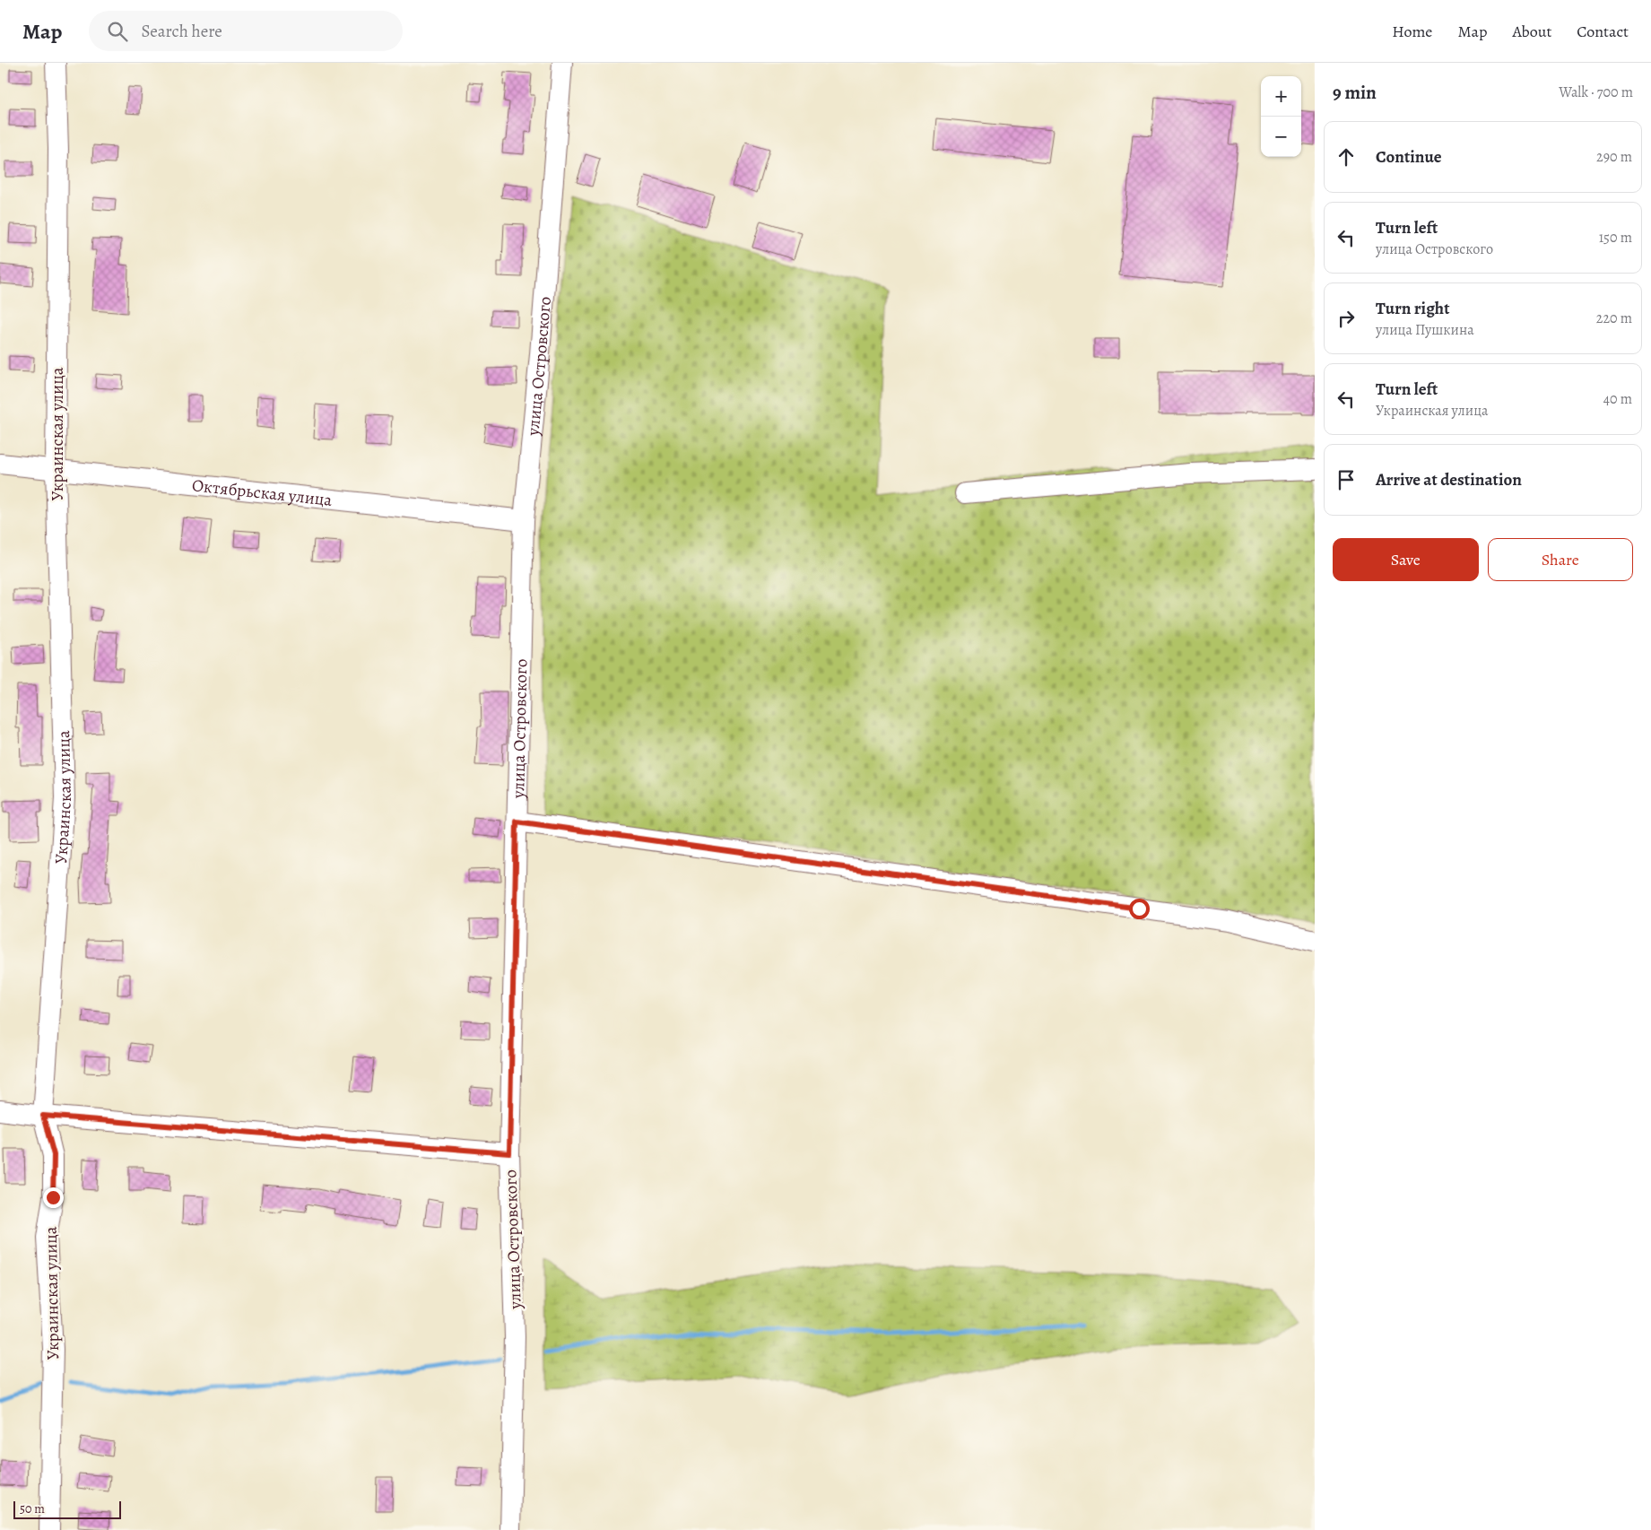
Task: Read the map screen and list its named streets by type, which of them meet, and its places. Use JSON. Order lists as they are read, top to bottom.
{
  "streets": {
    "street": ["улица Островского", "Украинская улица", "Октябрьская улица"]
  },
  "crossings": [
    ["улица Островского", "Октябрьская улица"],
    ["Украинская улица", "Октябрьская улица"]
  ],
  "scale_bar": "50 m",
  "page": {
    "header": "Map",
    "search": "Search here",
    "nav": [
      "Home",
      "Map",
      "About",
      "Contact"
    ],
    "heading": ["9 min", "Walk · 700 m"],
    "map_buttons": ["+", "−"],
    "list": [
      ["Continue", "290 m"],
      ["Turn left", "улица Островского", "150 m"],
      ["Turn right", "улица Пушкина", "220 m"],
      ["Turn left", "Украинская улица", "40 m"],
      "Arrive at destination"
    ],
    "buttons": ["Save", "Share"],
    "scale": "50 m"
  }
}
